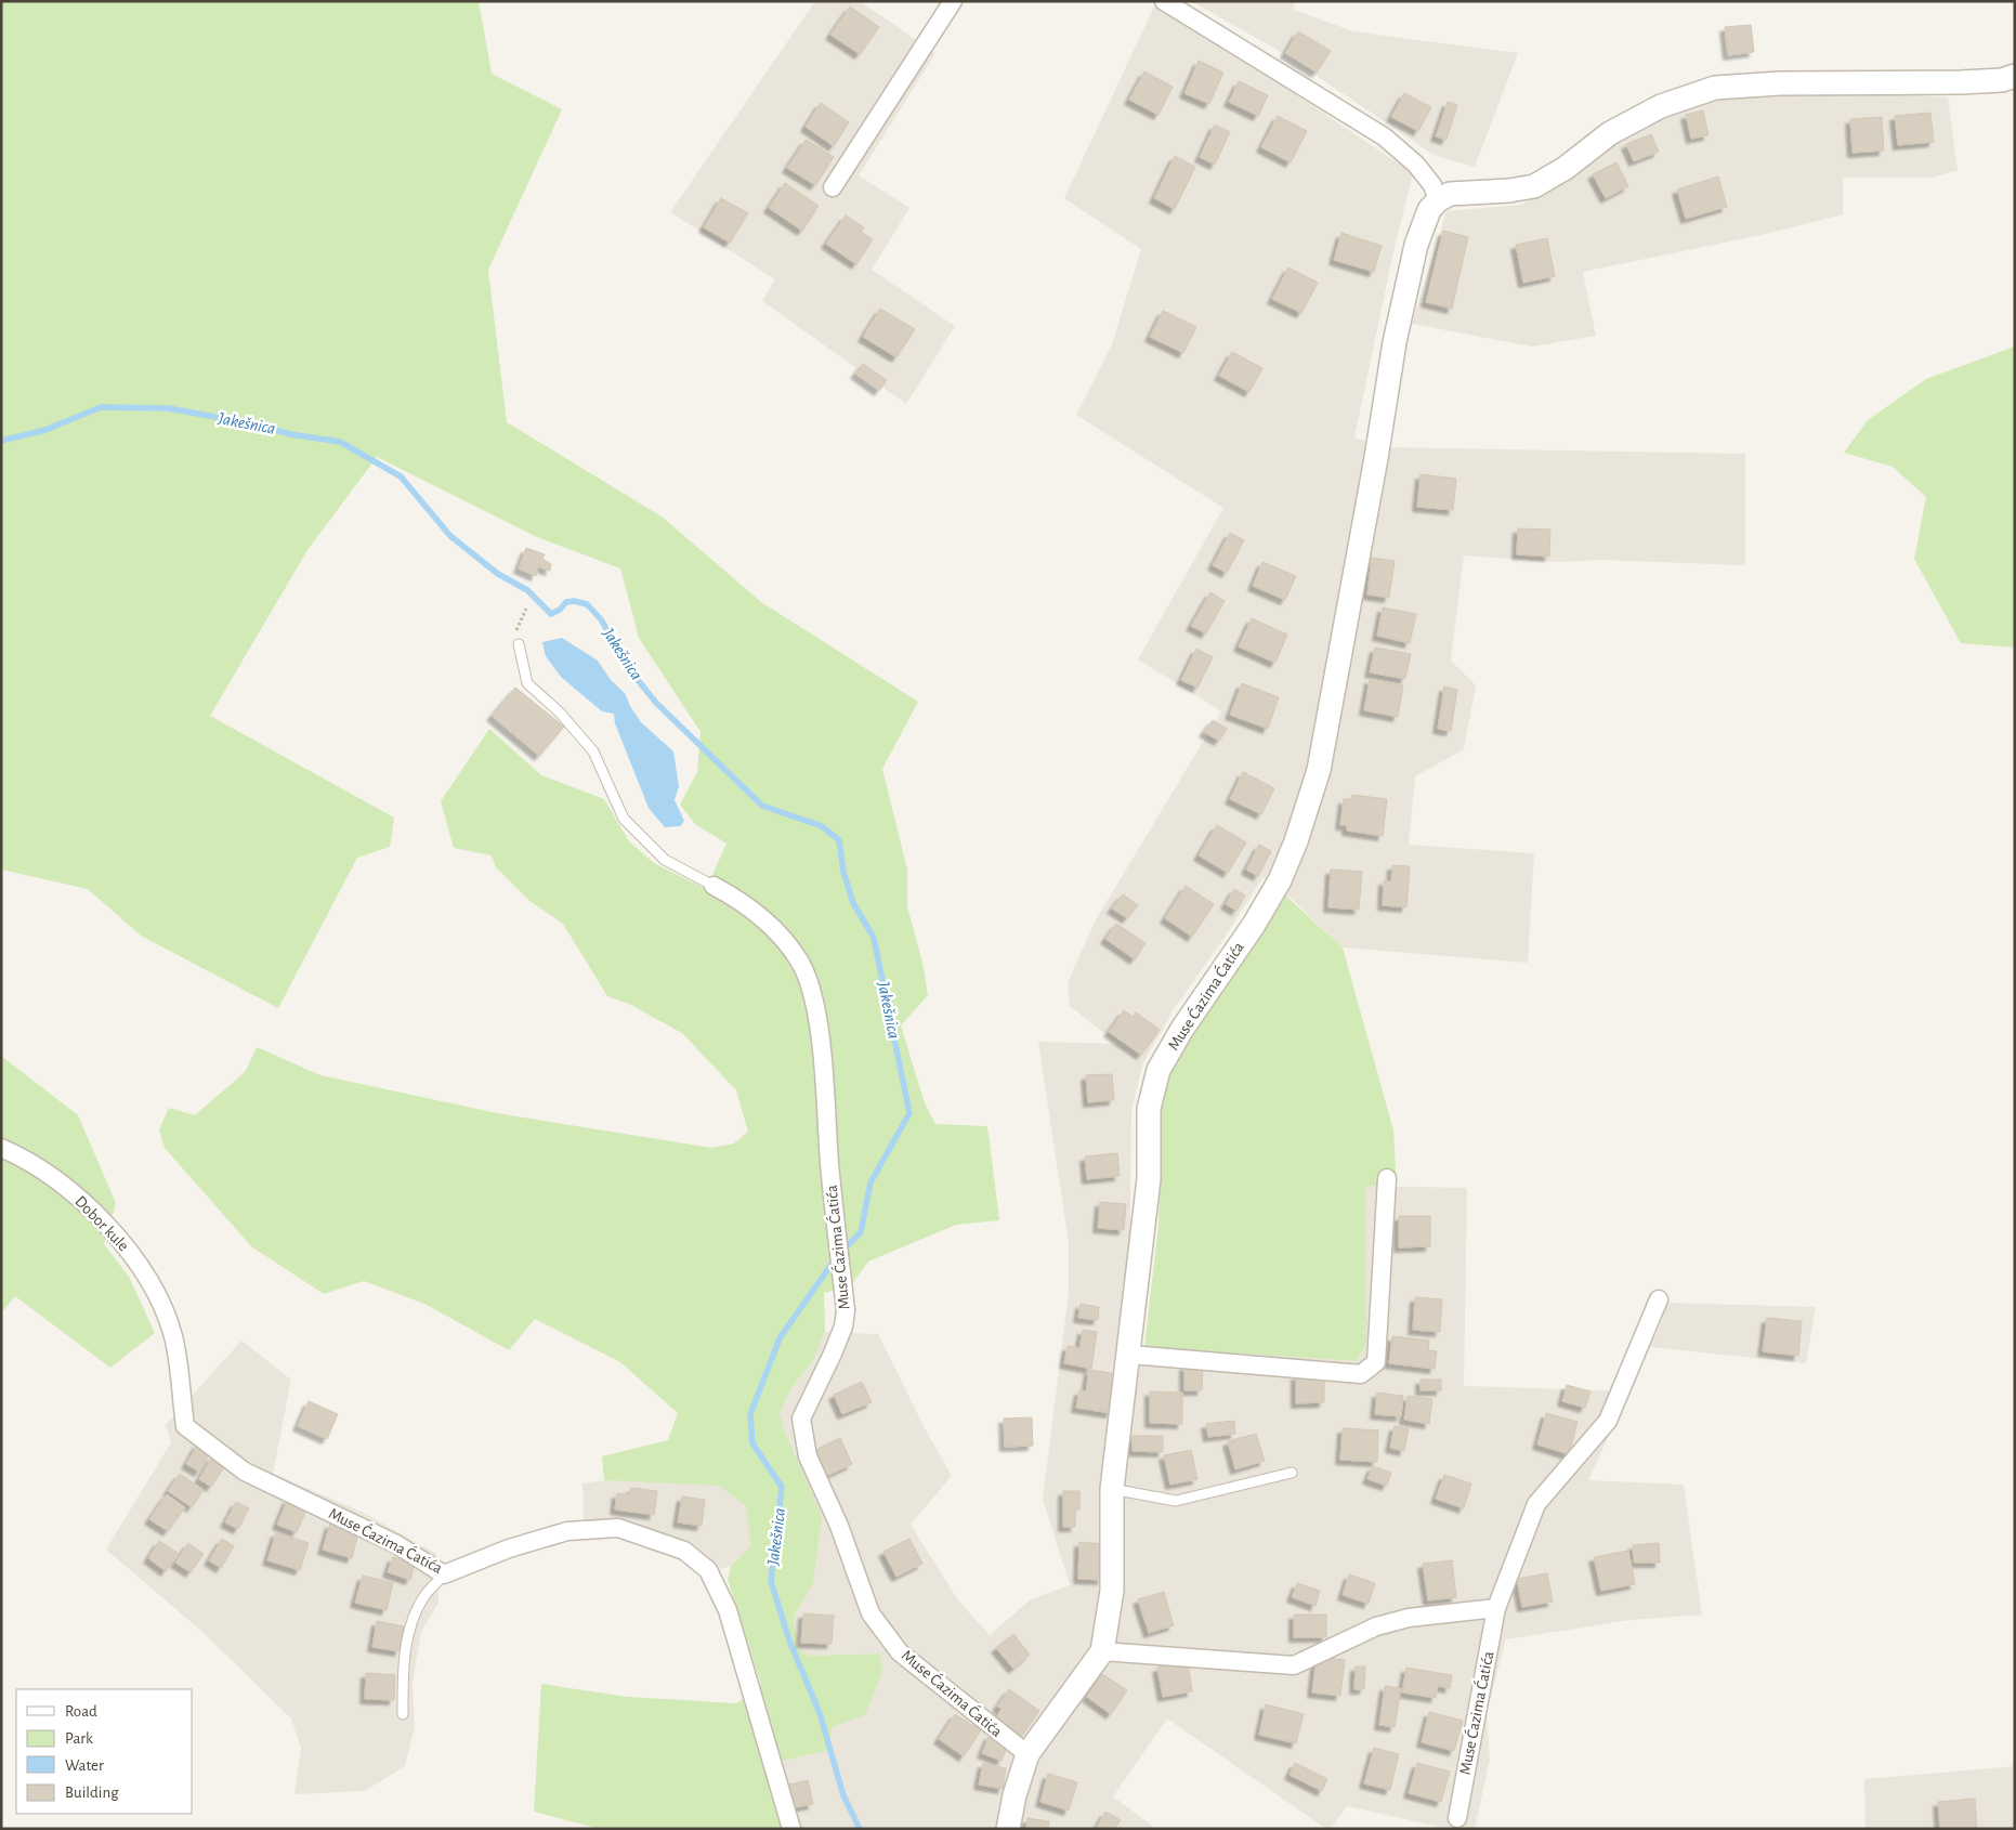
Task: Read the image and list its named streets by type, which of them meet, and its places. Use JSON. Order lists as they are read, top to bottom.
{
  "streets": {
    "street": ["Muse Ćazima Ćatića", "Dobor kule"]
  },
  "crossings": [
    ["Muse Ćazima Ćatića", "Dobor kule"]
  ],
  "water": ["Jakešnica"],
  "legend": [
    "Road",
    "Park",
    "Water",
    "Building"
  ]
}
